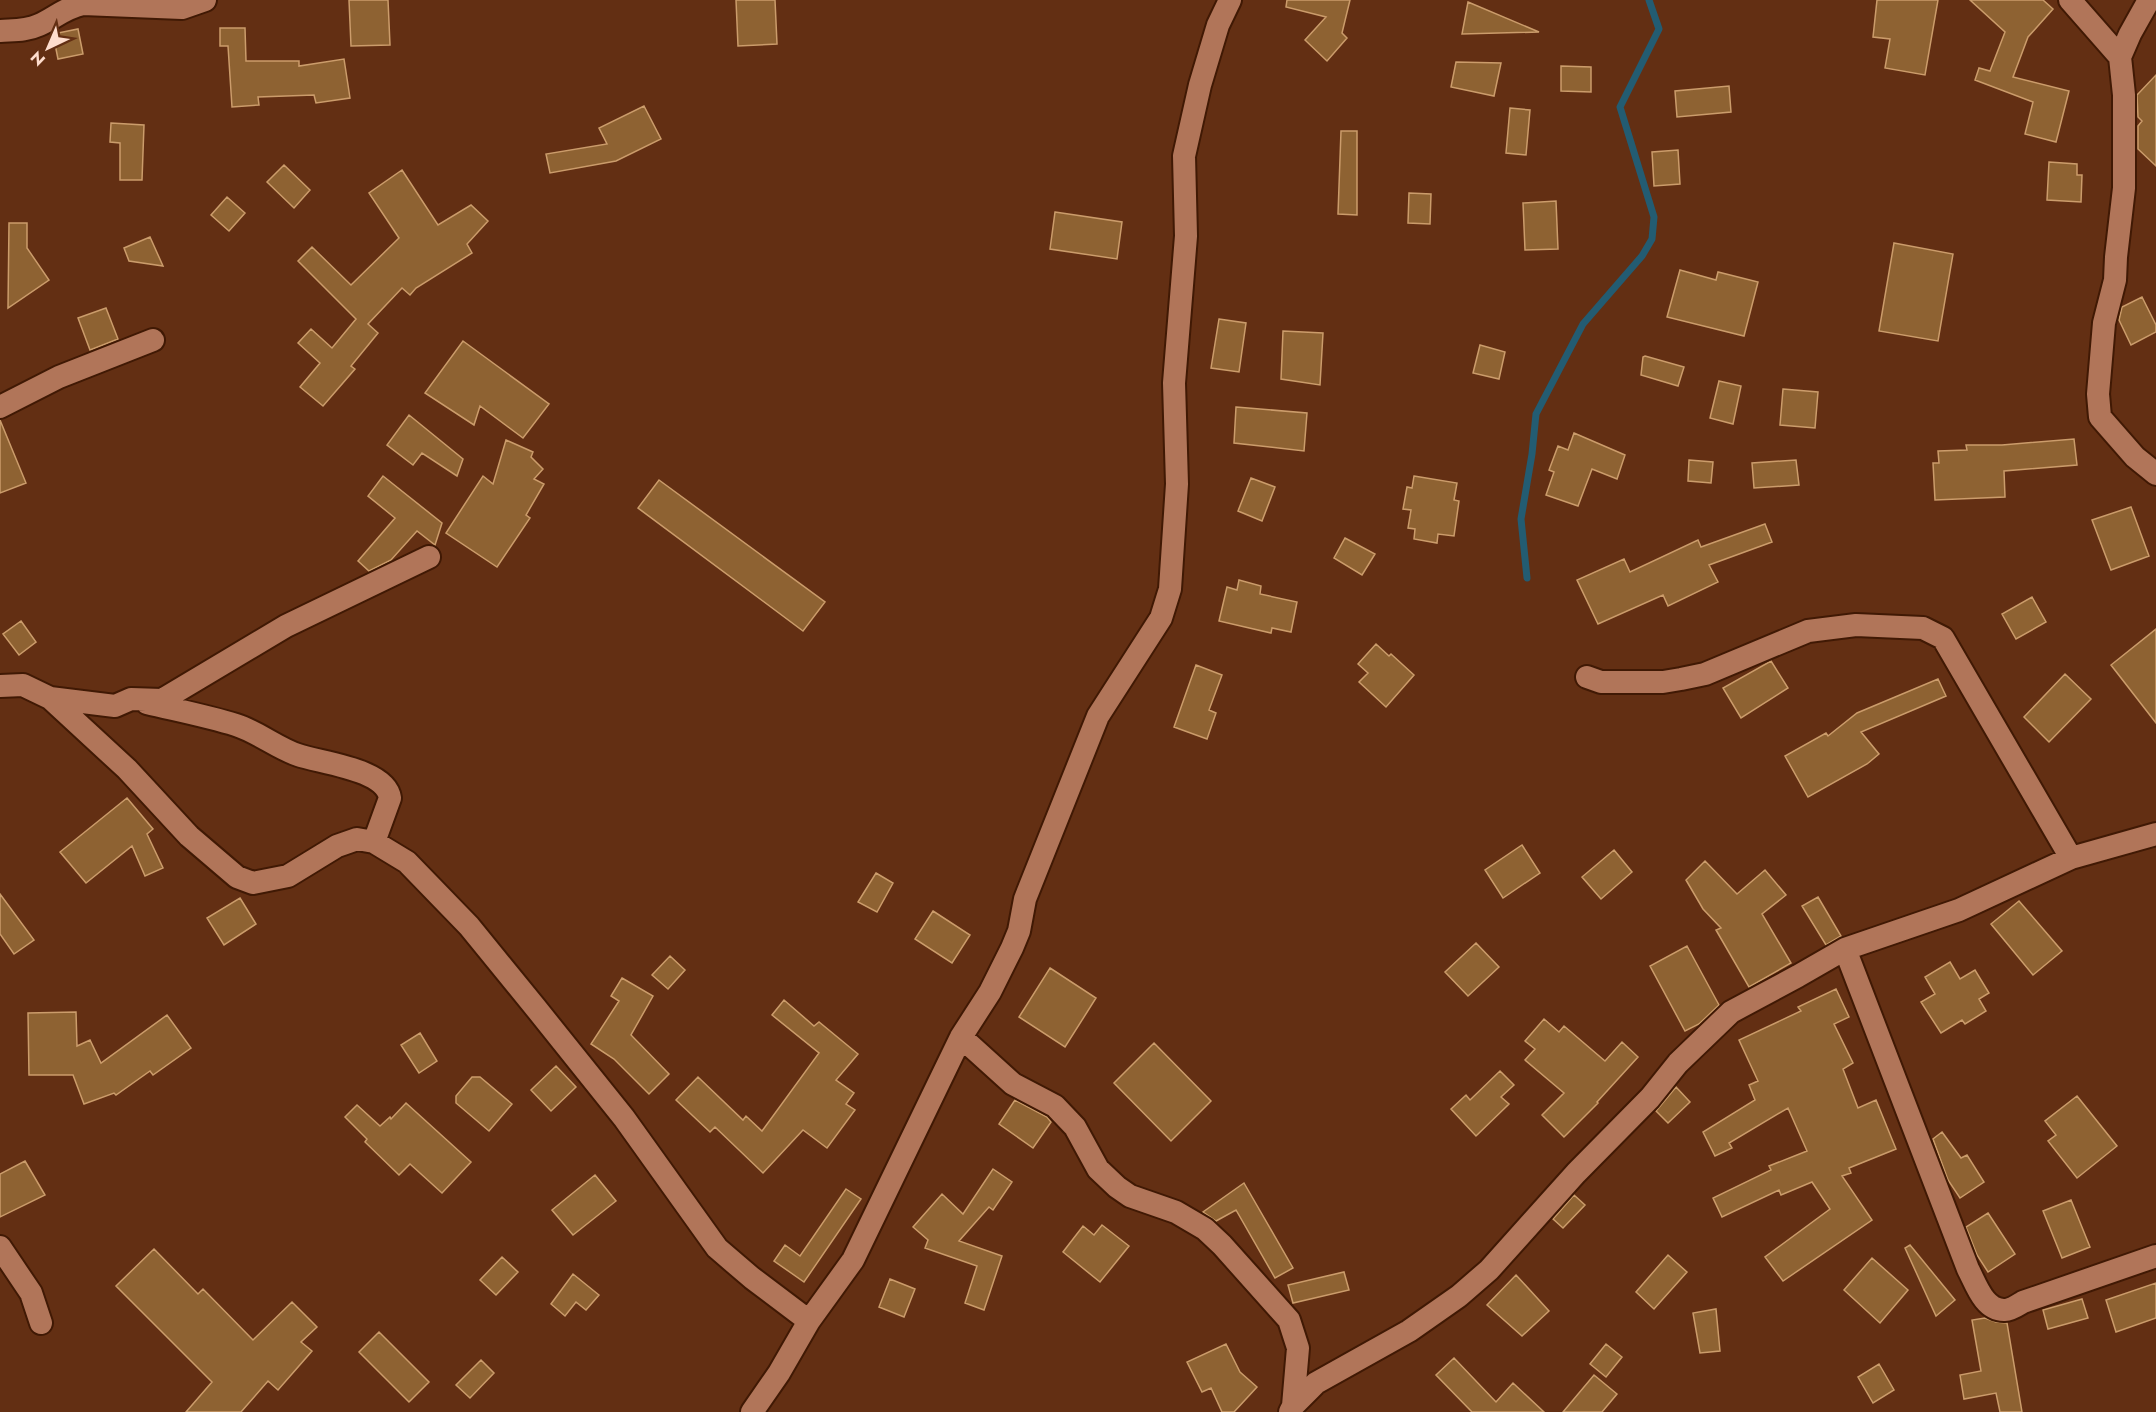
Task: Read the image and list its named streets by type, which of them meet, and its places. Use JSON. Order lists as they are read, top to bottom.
{
  "north": "bottom left"
}
